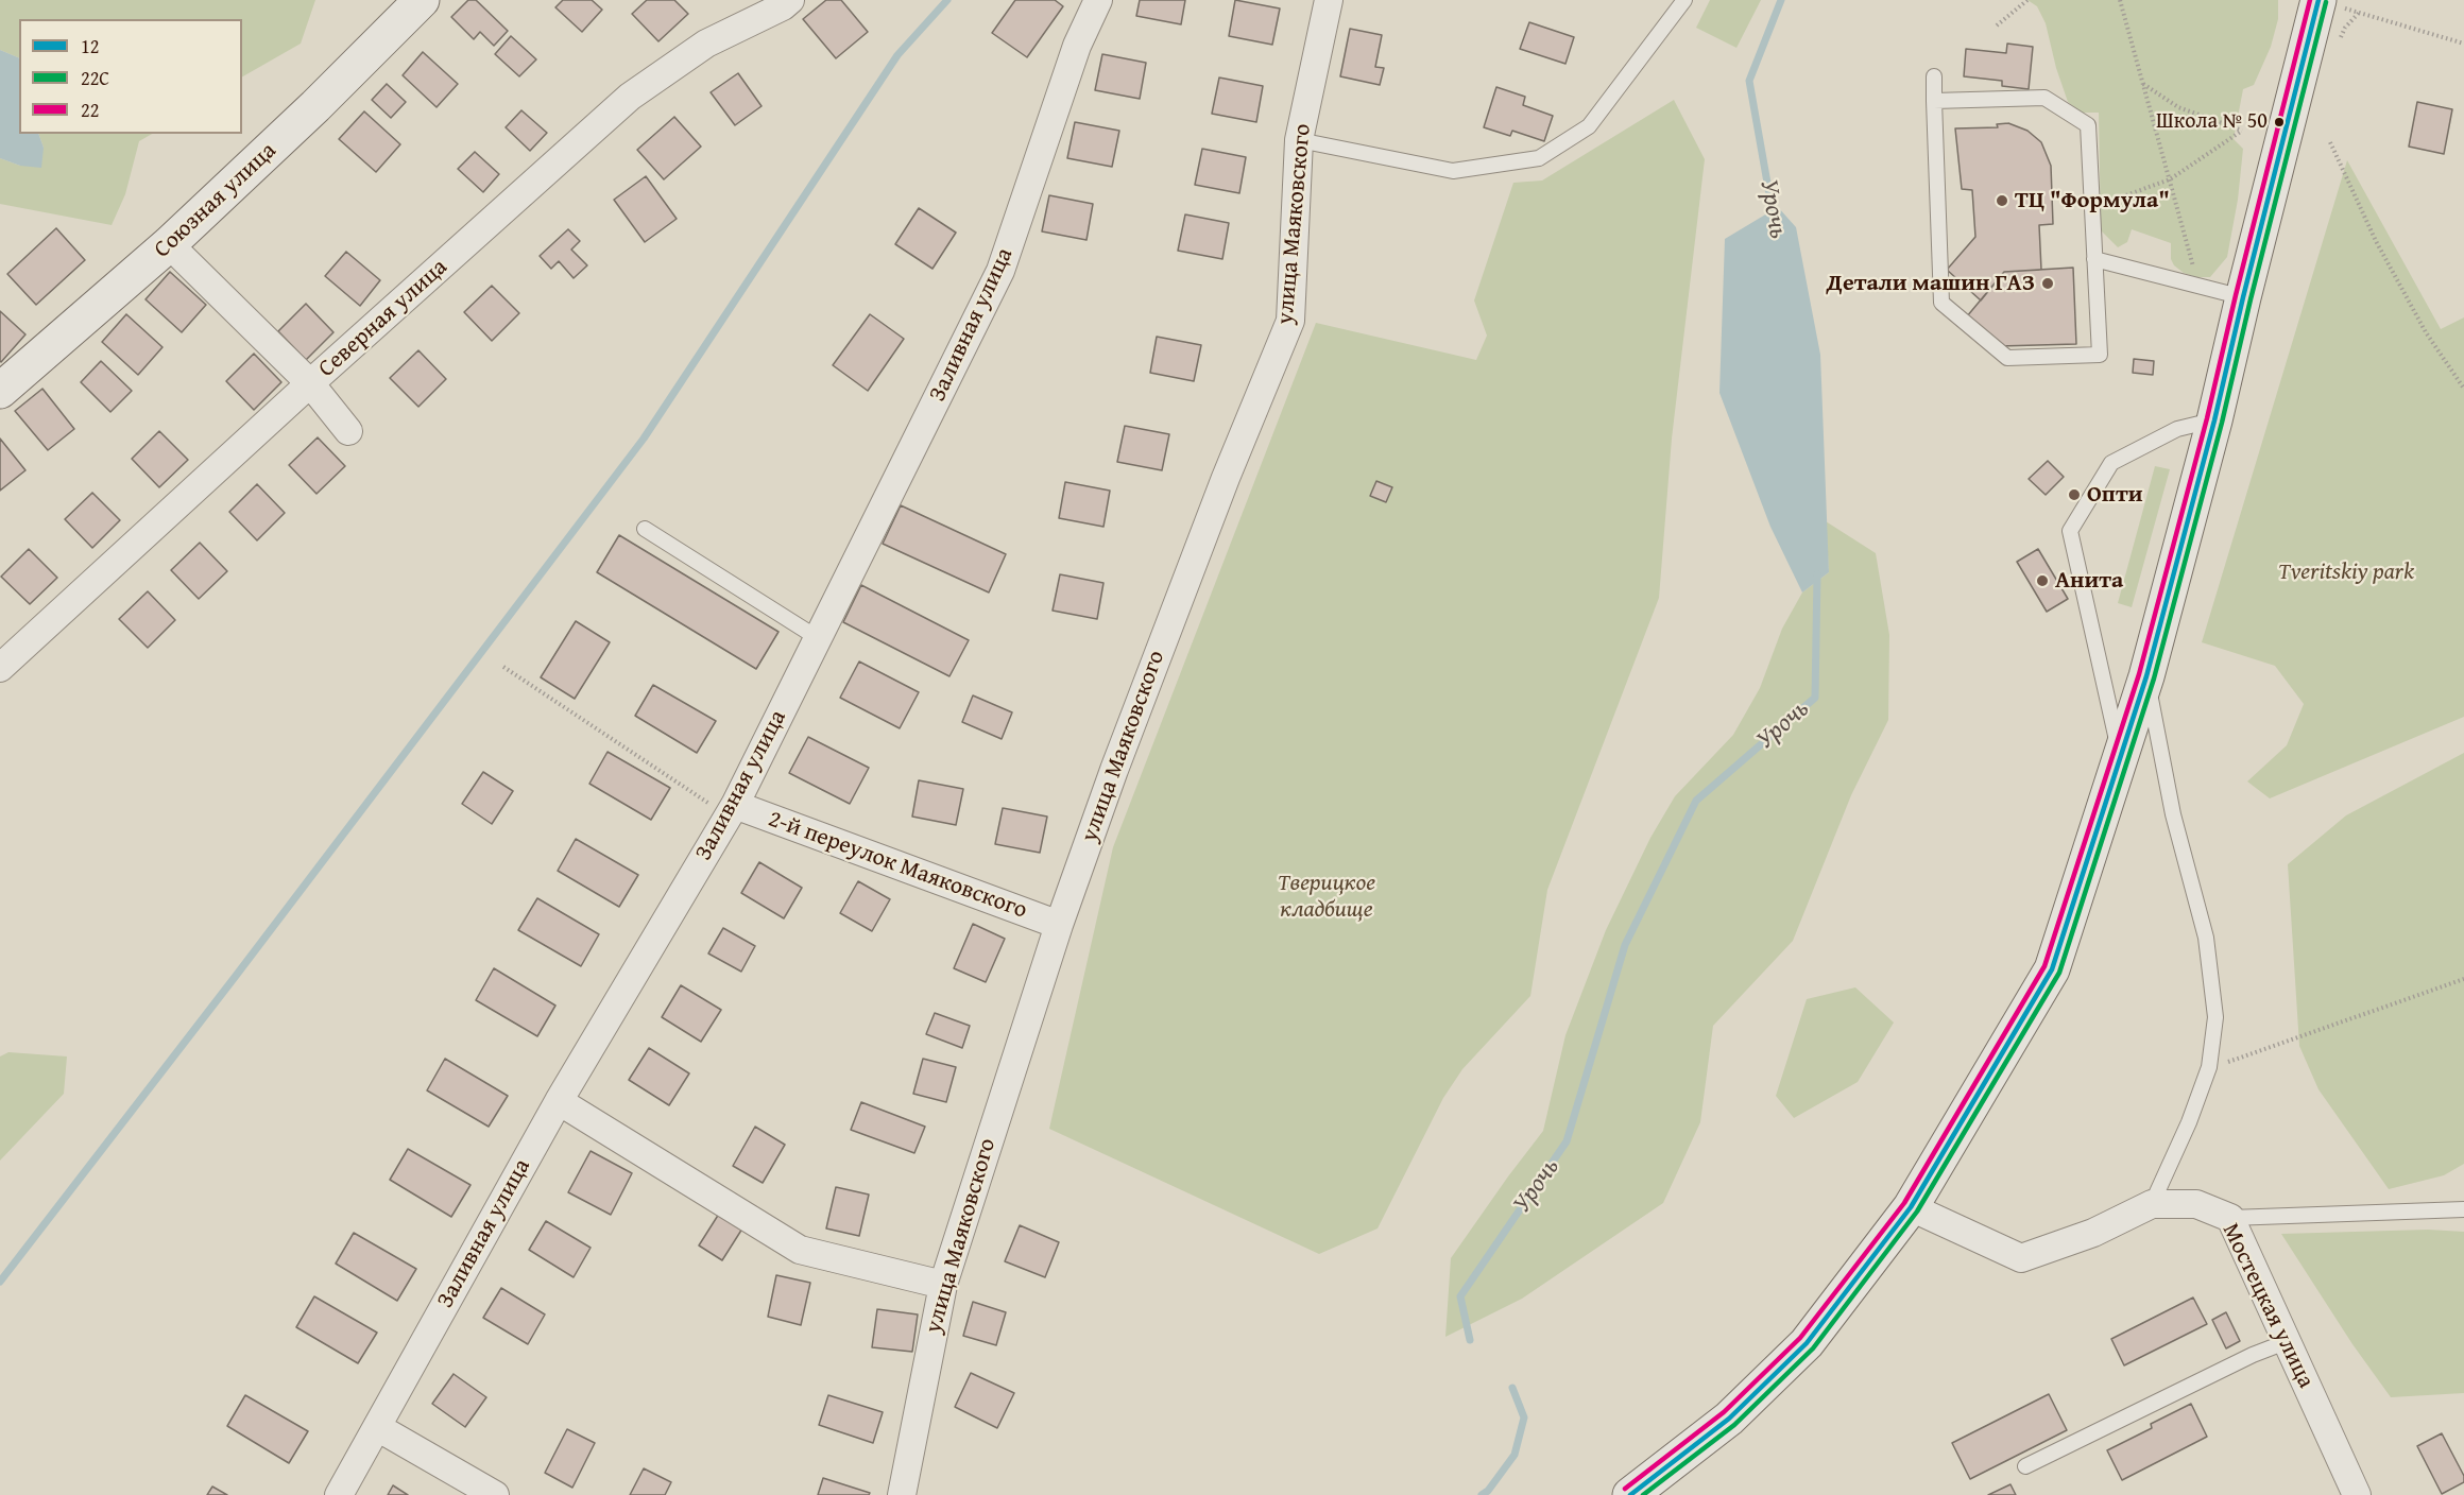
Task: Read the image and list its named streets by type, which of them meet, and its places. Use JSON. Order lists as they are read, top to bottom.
{
  "streets": {
    "main road": ["Союзная улица"],
    "street": [
      "улица Маяковского",
      "Северная улица",
      "Заливная улица",
      "2-й переулок Маяковского",
      "Мостецкая улица"
    ]
  },
  "crossings": [
    ["улица Маяковского", "2-й переулок Маяковского"],
    ["Заливная улица", "2-й переулок Маяковского"]
  ],
  "water": ["Урочь"],
  "parks": ["Tveritskiy park", "Тверицкое кладбище"],
  "places": [
    "Школа № 50",
    "ТЦ \"Формула\"",
    "Детали машин ГАЗ",
    "Опти",
    "Анита"
  ],
  "lines": ["transit line 12", "transit line 22", "transit line 22С"],
  "legend": ["12", "22С", "22"]
}
